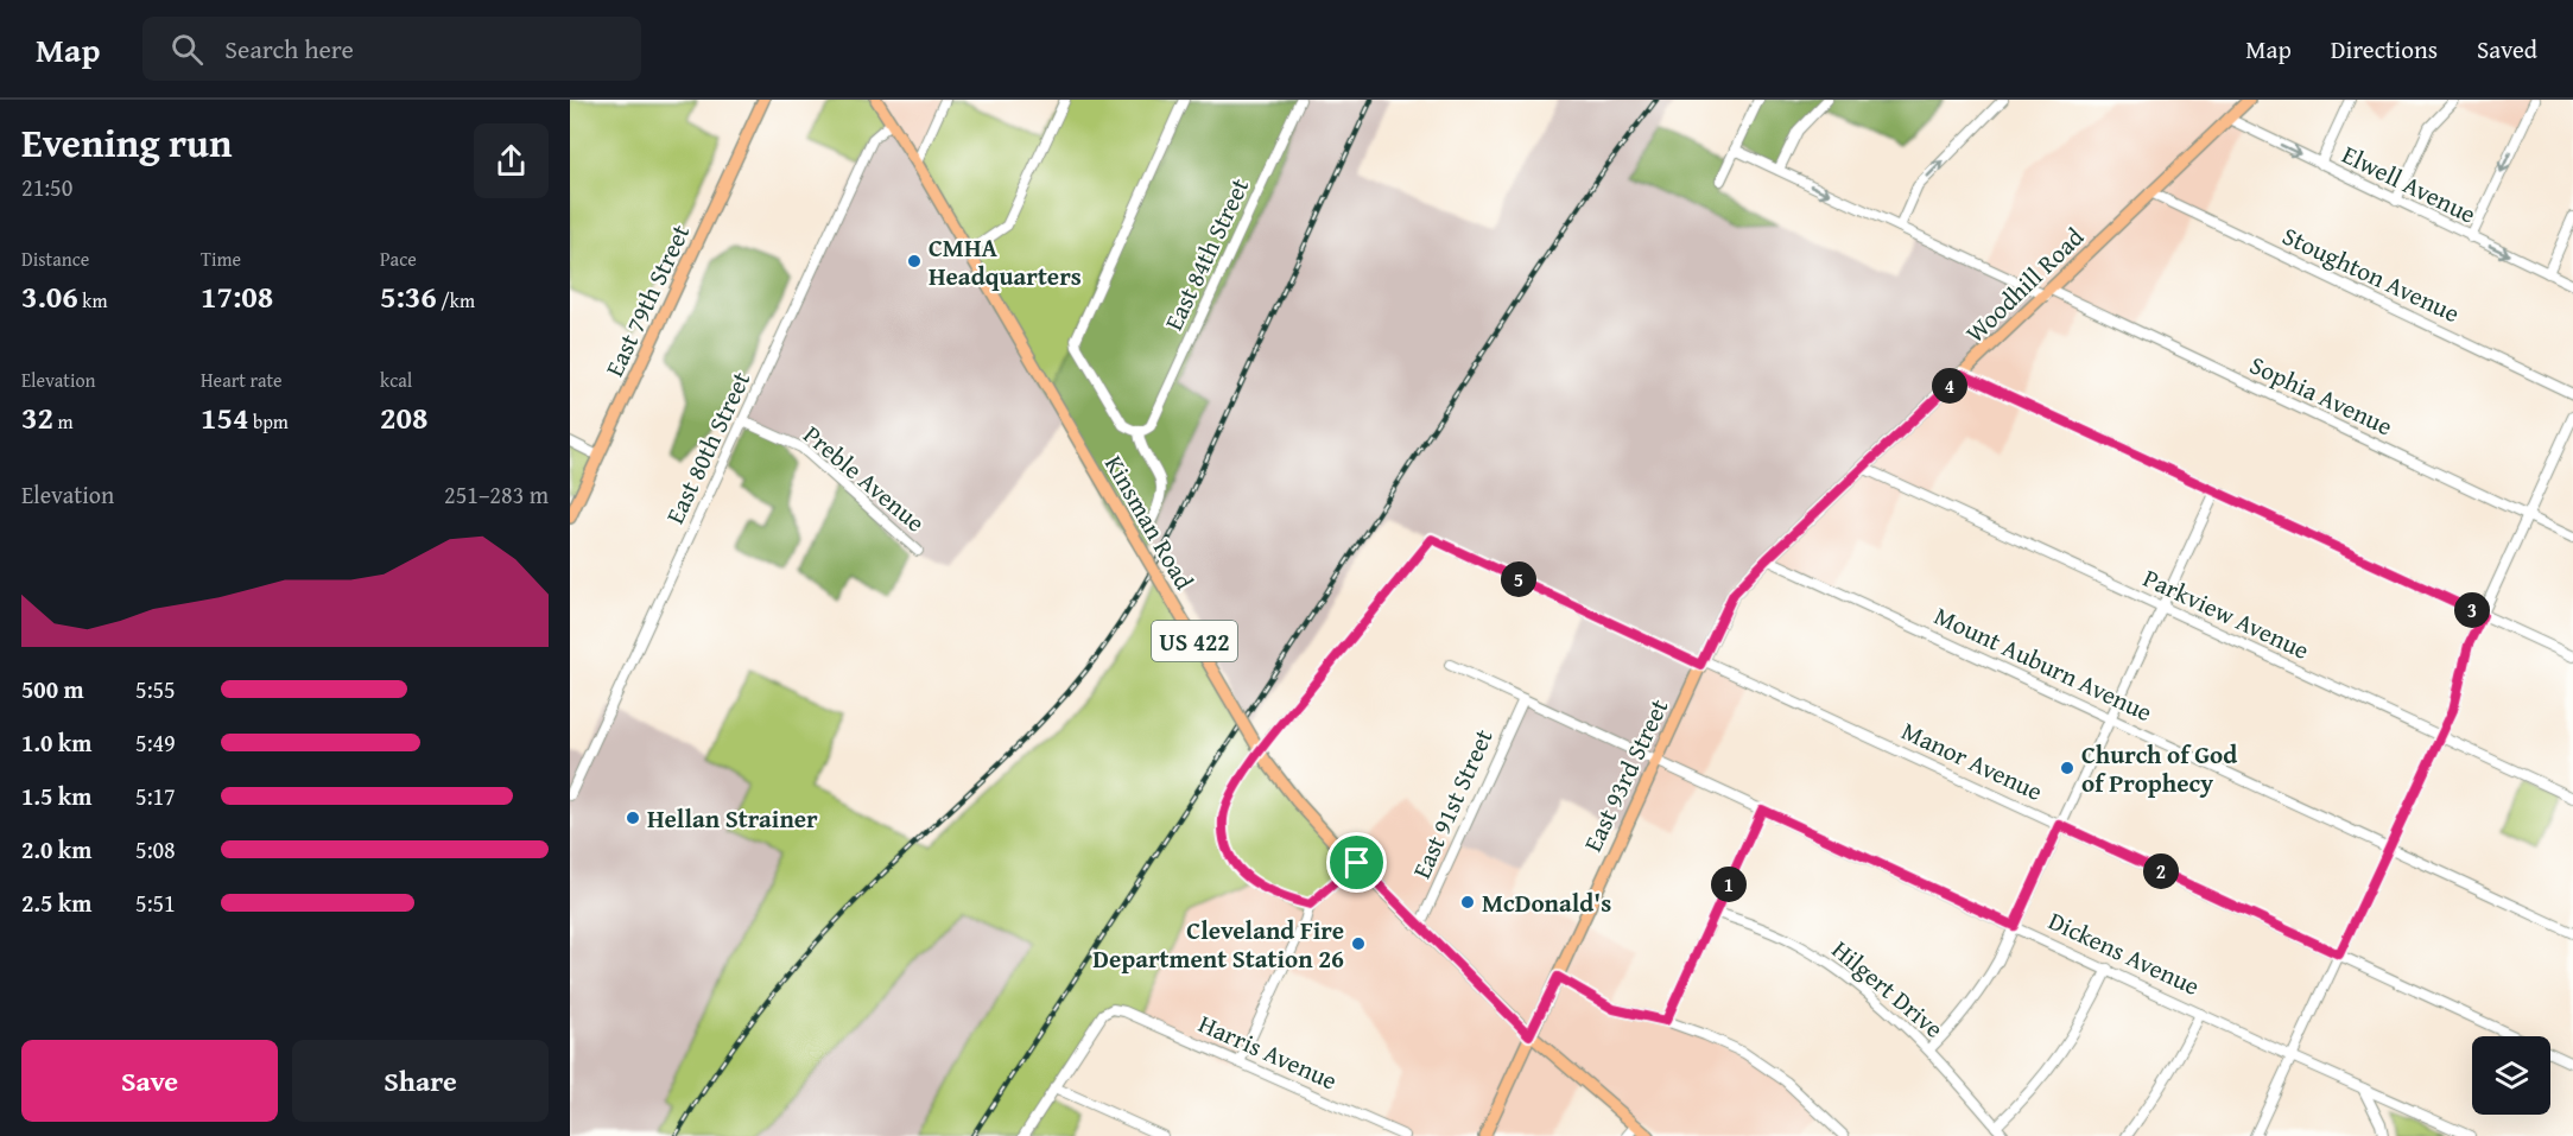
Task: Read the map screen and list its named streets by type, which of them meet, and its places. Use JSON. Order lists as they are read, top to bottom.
{
  "streets": {
    "main road": [
      "Woodhill Road",
      "East 79th Street",
      "Kinsman Road",
      "US 422",
      "East 93rd Street"
    ],
    "street": [
      "Elwell Avenue",
      "East 84th Street",
      "Stoughton Avenue",
      "Sophia Avenue",
      "East 80th Street",
      "Preble Avenue",
      "Parkview Avenue",
      "Mount Auburn Avenue",
      "Manor Avenue",
      "East 91st Street",
      "Dickens Avenue",
      "Hilgert Drive",
      "Harris Avenue"
    ]
  },
  "crossings": [
    ["Elwell Avenue", "Woodhill Road"],
    ["Stoughton Avenue", "Woodhill Road"],
    ["Woodhill Road", "Sophia Avenue"],
    ["Woodhill Road", "Parkview Avenue"],
    ["Woodhill Road", "Mount Auburn Avenue"],
    ["Woodhill Road", "East 93rd Street"],
    ["East 80th Street", "Preble Avenue"],
    ["East 80th Street", "Kinsman Road"],
    ["Kinsman Road", "East 93rd Street"],
    ["Kinsman Road", "East 91st Street"],
    ["Mount Auburn Avenue", "East 93rd Street"],
    ["Manor Avenue", "East 93rd Street"],
    ["East 93rd Street", "Dickens Avenue"],
    ["East 91st Street", "Dickens Avenue"]
  ],
  "one_way": ["Elwell Avenue"],
  "places": [
    "CMHA Headquarters",
    "Church of God of Prophecy",
    "Hellan Strainer",
    "McDonald's",
    "Cleveland Fire Department Station 26"
  ],
  "page": {
    "header": "Map",
    "search": "Search here",
    "nav": ["Map", "Directions", "Saved"],
    "heading": ["Evening run", "21:50"],
    "stats": [
      ["Distance", "3.06 km"],
      ["Time", "17:08"],
      ["Pace", "5:36 /km"],
      ["Elevation", "32 m"],
      ["Heart rate", "154 bpm"],
      ["kcal", "208"]
    ],
    "pins": [
      "4",
      "5",
      "3",
      "2",
      "1"
    ],
    "chart": ["Elevation", "251–283 m"],
    "list": [
      {
        "name": "500 m",
        "note": "5:55"
      },
      {
        "name": "1.0 km",
        "note": "5:49"
      },
      {
        "name": "1.5 km",
        "note": "5:17"
      },
      {
        "name": "2.0 km",
        "note": "5:08"
      },
      {
        "name": "2.5 km",
        "note": "5:51"
      }
    ],
    "buttons": ["Save", "Share"]
  }
}
